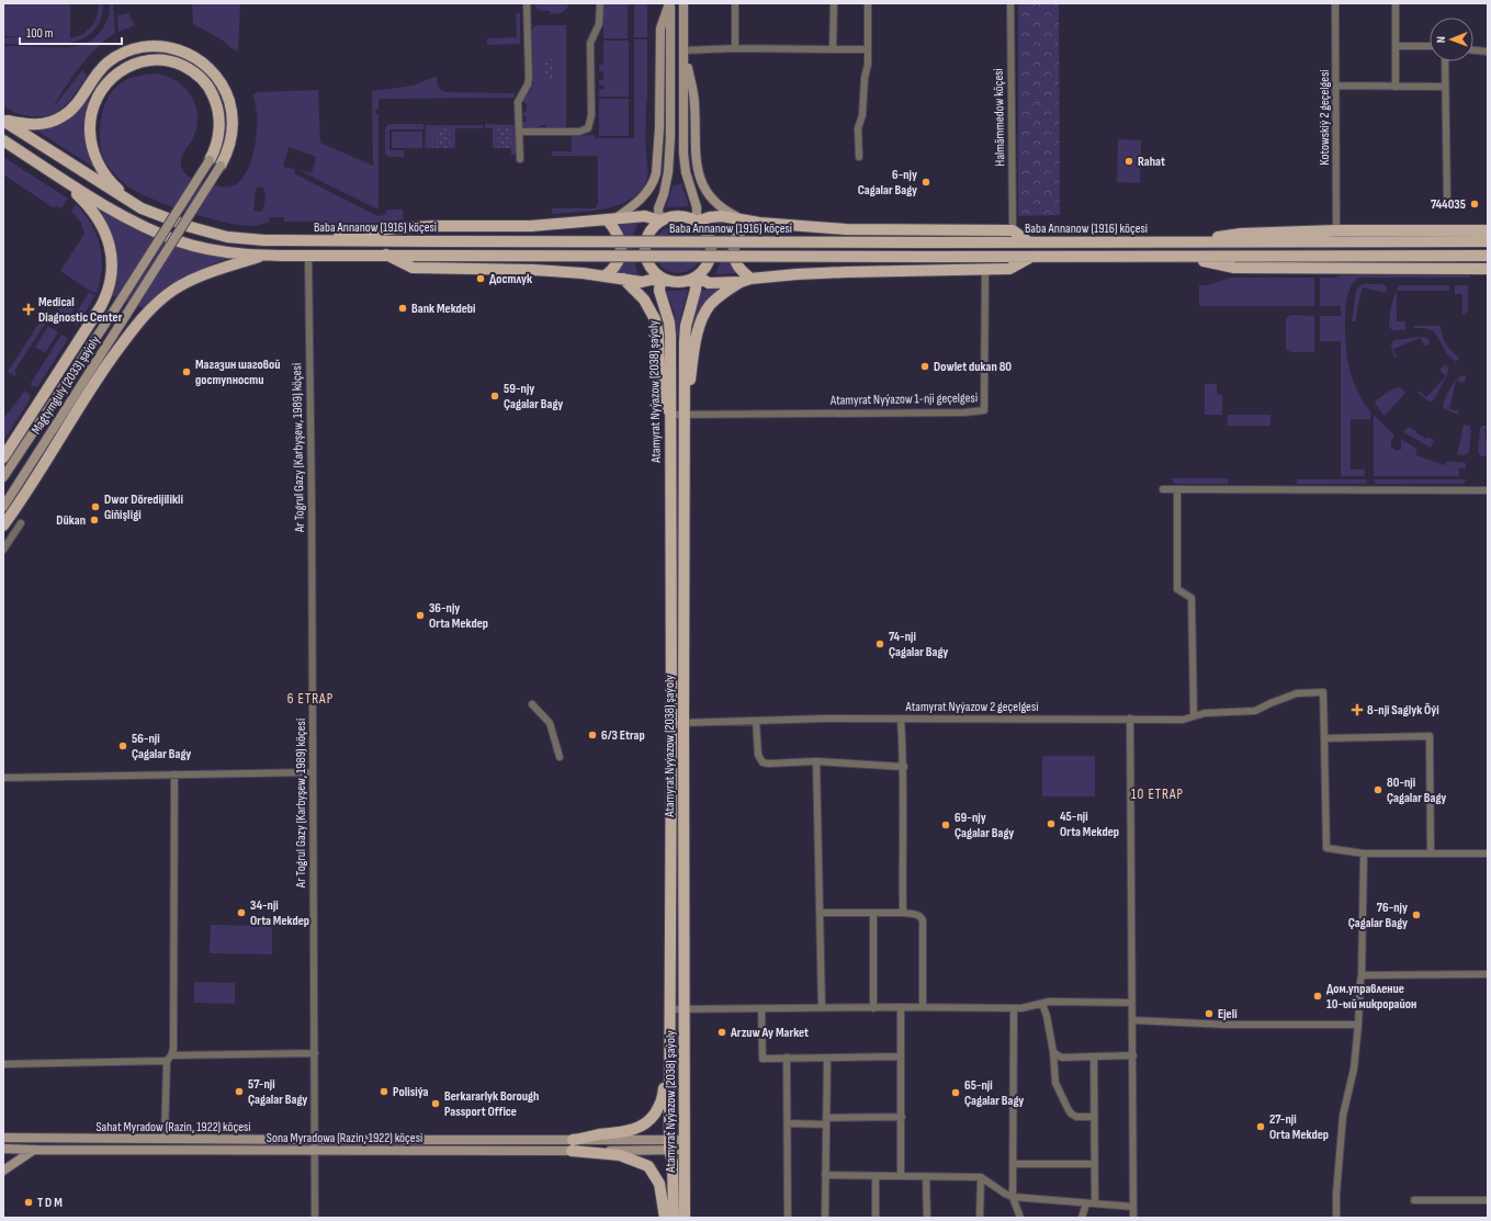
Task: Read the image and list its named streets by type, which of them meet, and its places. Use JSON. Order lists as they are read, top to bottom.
{
  "streets": {
    "main road": [
      "Baba Annanow (1916) köçesi",
      "Magtymguly (2033) şaýoly",
      "Atamyrat Nyýazow (2038) şaýoly",
      "Sahat Myradow (Razin, 1922) köçesi",
      "Sona Myradowa (Razin, 1922) köçesi"
    ],
    "street": [
      "Halmämmedow köçesi",
      "Kotowskiý 2 geçelgesi",
      "Atamyrat Nyýazow 1-nji geçelgesi",
      "Ar Togrul Gazy (Karbyşew, 1989) köçesi",
      "Atamyrat Nyýazow 2 geçelgesi"
    ]
  },
  "crossings": [
    ["Atamyrat Nyýazow (2038) şaýoly", "Atamyrat Nyýazow 1-nji geçelgesi"],
    ["Atamyrat Nyýazow (2038) şaýoly", "Atamyrat Nyýazow 2 geçelgesi"],
    ["Atamyrat Nyýazow (2038) şaýoly", "Sona Myradowa (Razin, 1922) köçesi"],
    ["Ar Togrul Gazy (Karbyşew, 1989) köçesi", "Sahat Myradow (Razin, 1922) köçesi"],
    ["Ar Togrul Gazy (Karbyşew, 1989) köçesi", "Sona Myradowa (Razin, 1922) köçesi"],
    ["Sahat Myradow (Razin, 1922) köçesi", "Sona Myradowa (Razin, 1922) köçesi"]
  ],
  "districts": ["6 ETRAP", "10 ETRAP"],
  "places": {
    "other": [
      "Rahat",
      "6-njy Cagalar Bagy",
      "744035",
      "Достлук",
      "Bank Mekdebi",
      "Dowlet dukan 80",
      "Магазин шаговой доступности",
      "59-njy Çagalar Bagy",
      "Dwor Döredijilikli Giňişligi",
      "Dükan",
      "36-njy Orta Mekdep",
      "74-nji Çagalar Bagy",
      "6/3 Etrap",
      "56-nji Çagalar Bagy",
      "80-nji Çagalar Bagy",
      "45-nji Orta Mekdep",
      "69-njy Çagalar Bagy",
      "34-nji Orta Mekdep",
      "76-njy Çagalar Bagy",
      "Дом.управление 10-ый микрорайон",
      "Ejeli",
      "Arzuw Ay Market",
      "57-nji Çagalar Bagy",
      "Polisiýa",
      "65-nji Çagalar Bagy",
      "Berkararlyk Borough Passport Office",
      "27-nji Orta Mekdep",
      "T D M"
    ],
    "health": ["Medical Diagnostic Center", "8-nji Saglyk Öýi"]
  },
  "scale_bar": "100 m",
  "north": "left"
}
